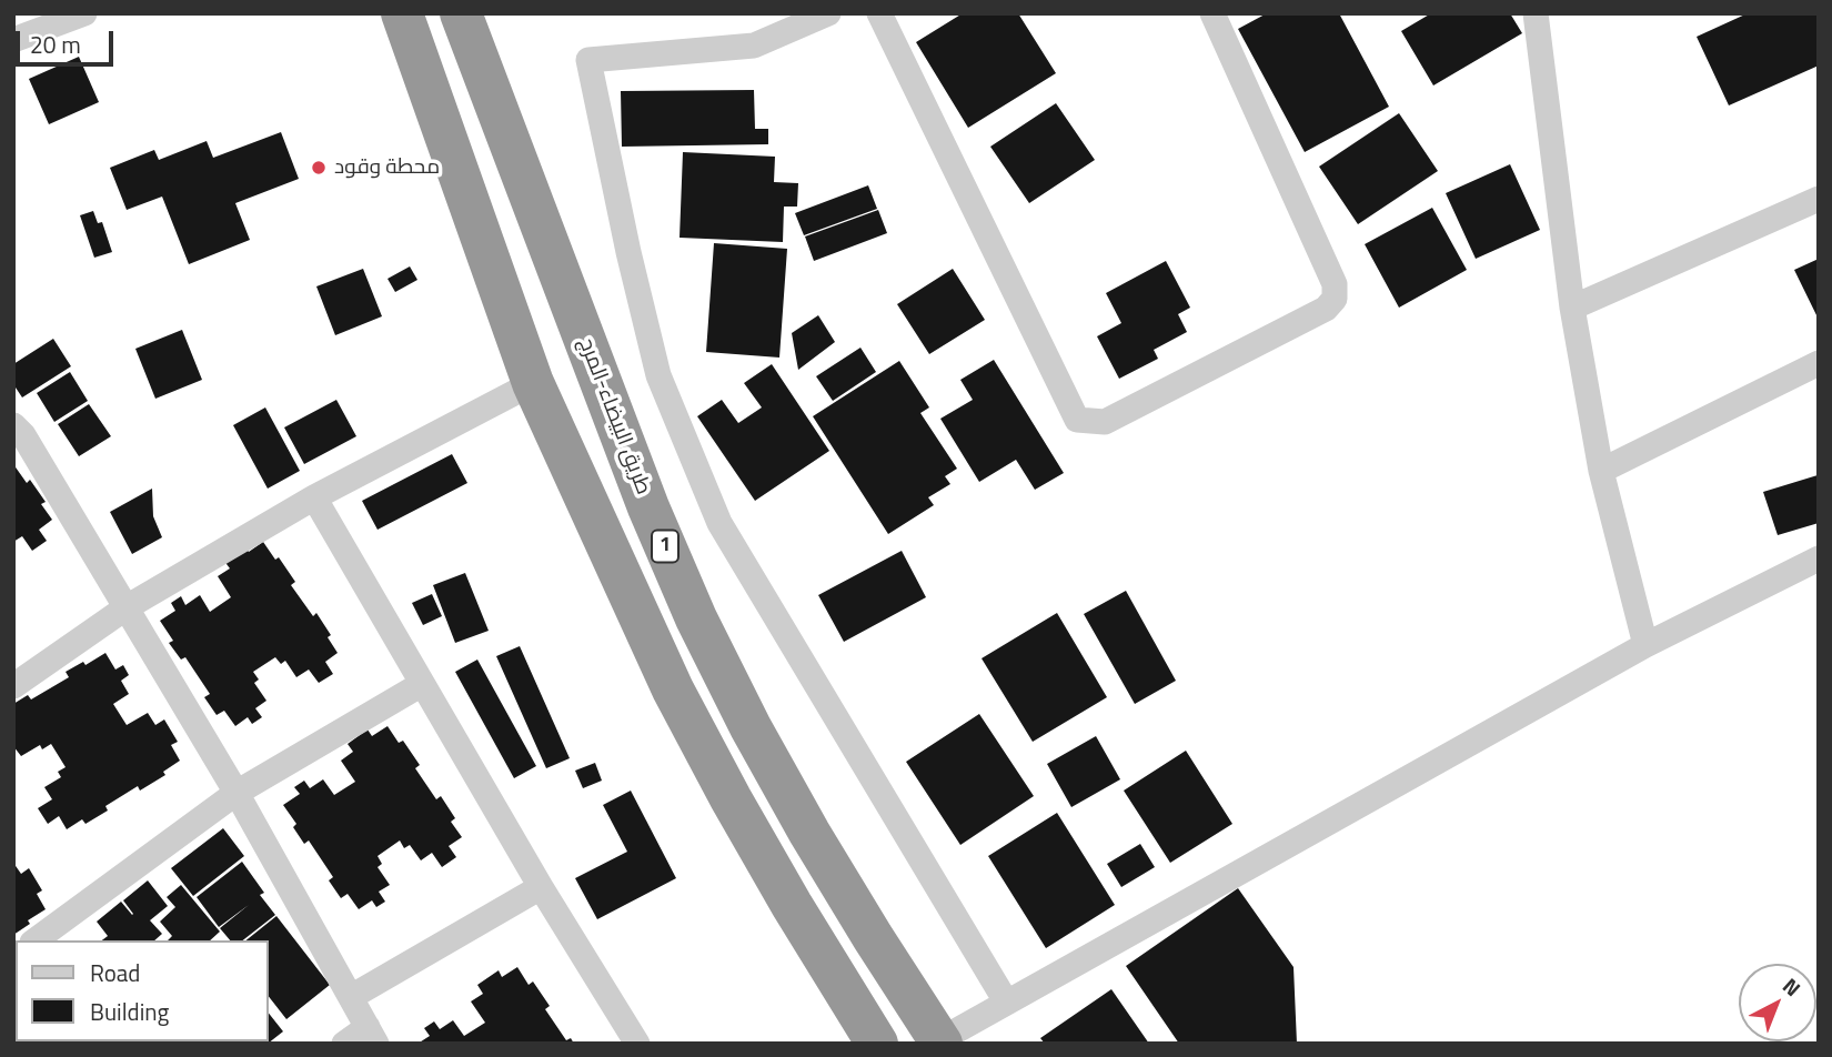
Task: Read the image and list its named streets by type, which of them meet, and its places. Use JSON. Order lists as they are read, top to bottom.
{
  "streets": {
    "highway": ["طريق البيضاء-المرج", "1"]
  },
  "places": ["محطة وقود"],
  "legend": ["Road", "Building"],
  "scale_bar": "20 m",
  "north": "top right"
}
